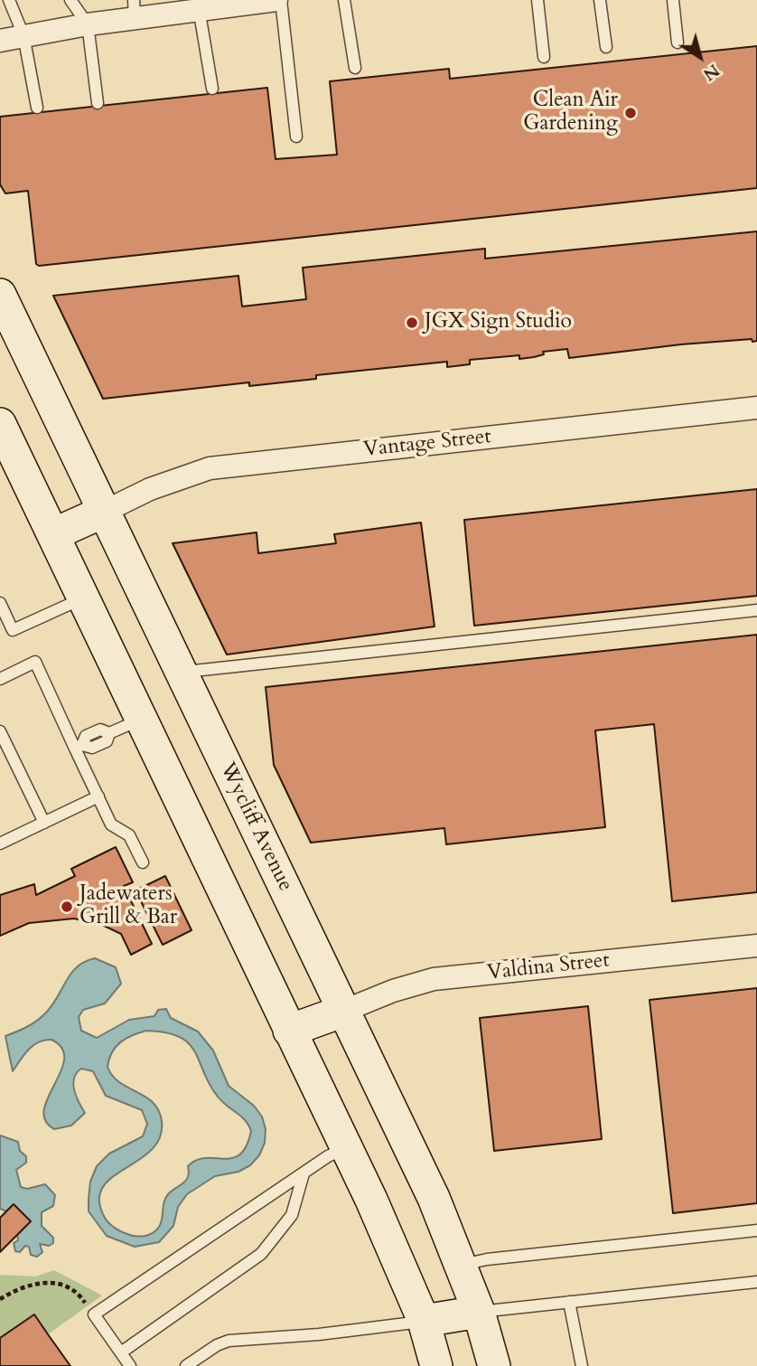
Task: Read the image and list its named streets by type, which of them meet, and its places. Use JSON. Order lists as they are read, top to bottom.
{
  "streets": {
    "main road": ["Wycliff Avenue"],
    "street": ["Vantage Street", "Valdina Street"]
  },
  "crossings": [
    ["Vantage Street", "Wycliff Avenue"],
    ["Wycliff Avenue", "Valdina Street"]
  ],
  "places": ["Clean Air Gardening", "JGX Sign Studio", "Jadewaters Grill & Bar"],
  "north": "bottom right"
}
